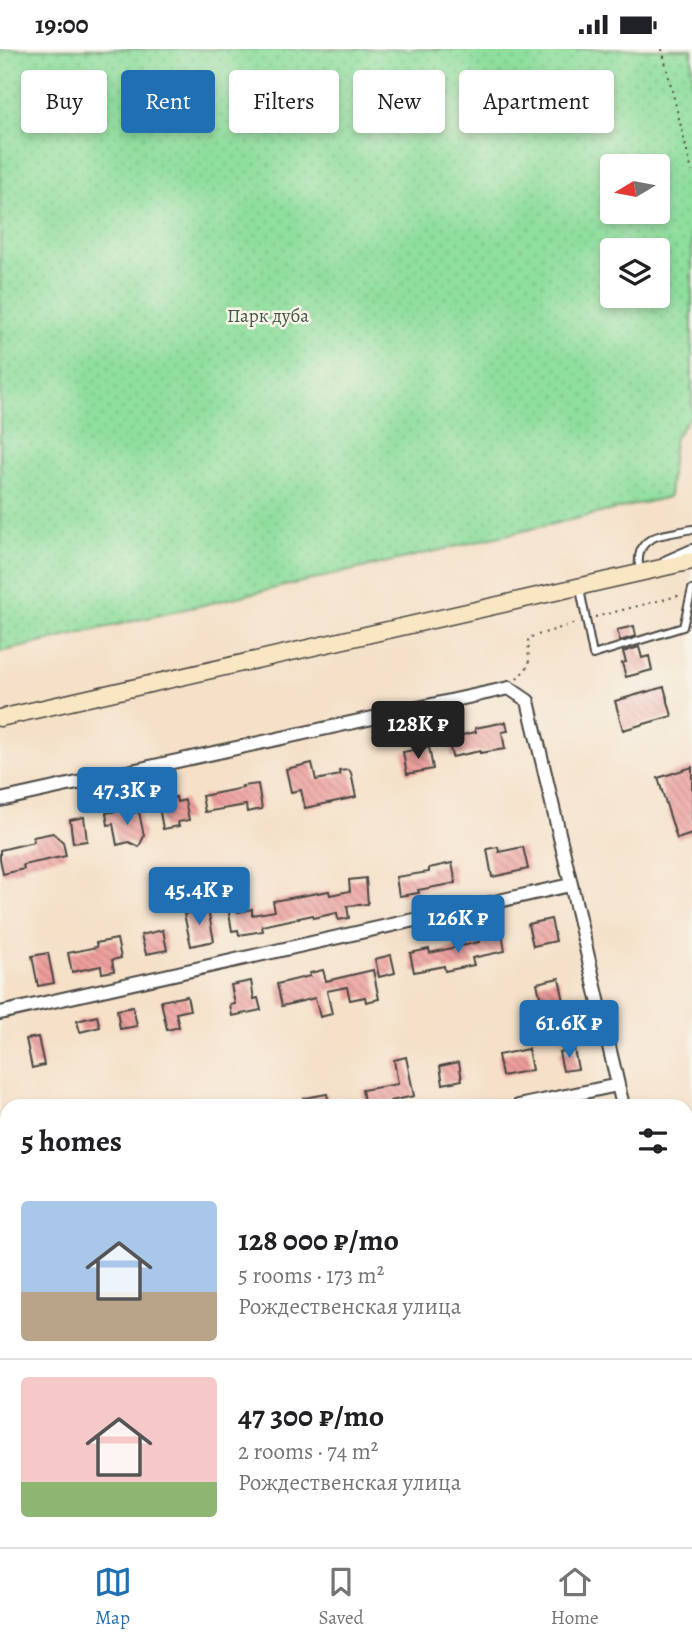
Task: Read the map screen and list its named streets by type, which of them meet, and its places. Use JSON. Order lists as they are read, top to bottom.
{
  "parks": ["Парк дуба"],
  "north": "left",
  "page": {
    "status": "19:00",
    "chip": [
      "Buy",
      "Rent",
      "Filters",
      "New",
      "Apartment"
    ],
    "price": [
      "128K ₽",
      "47.3K ₽",
      "45.4K ₽",
      "126K ₽",
      "61.6K ₽"
    ],
    "heading": "5 homes",
    "list": [
      {
        "name": "128 000 ₽/mo",
        "note": "5 rooms · 173 m² · Рождественская улица"
      },
      {
        "name": "47 300 ₽/mo",
        "note": "2 rooms · 74 m² · Рождественская улица"
      }
    ],
    "tabs": ["Map", "Saved", "Home"]
  }
}
